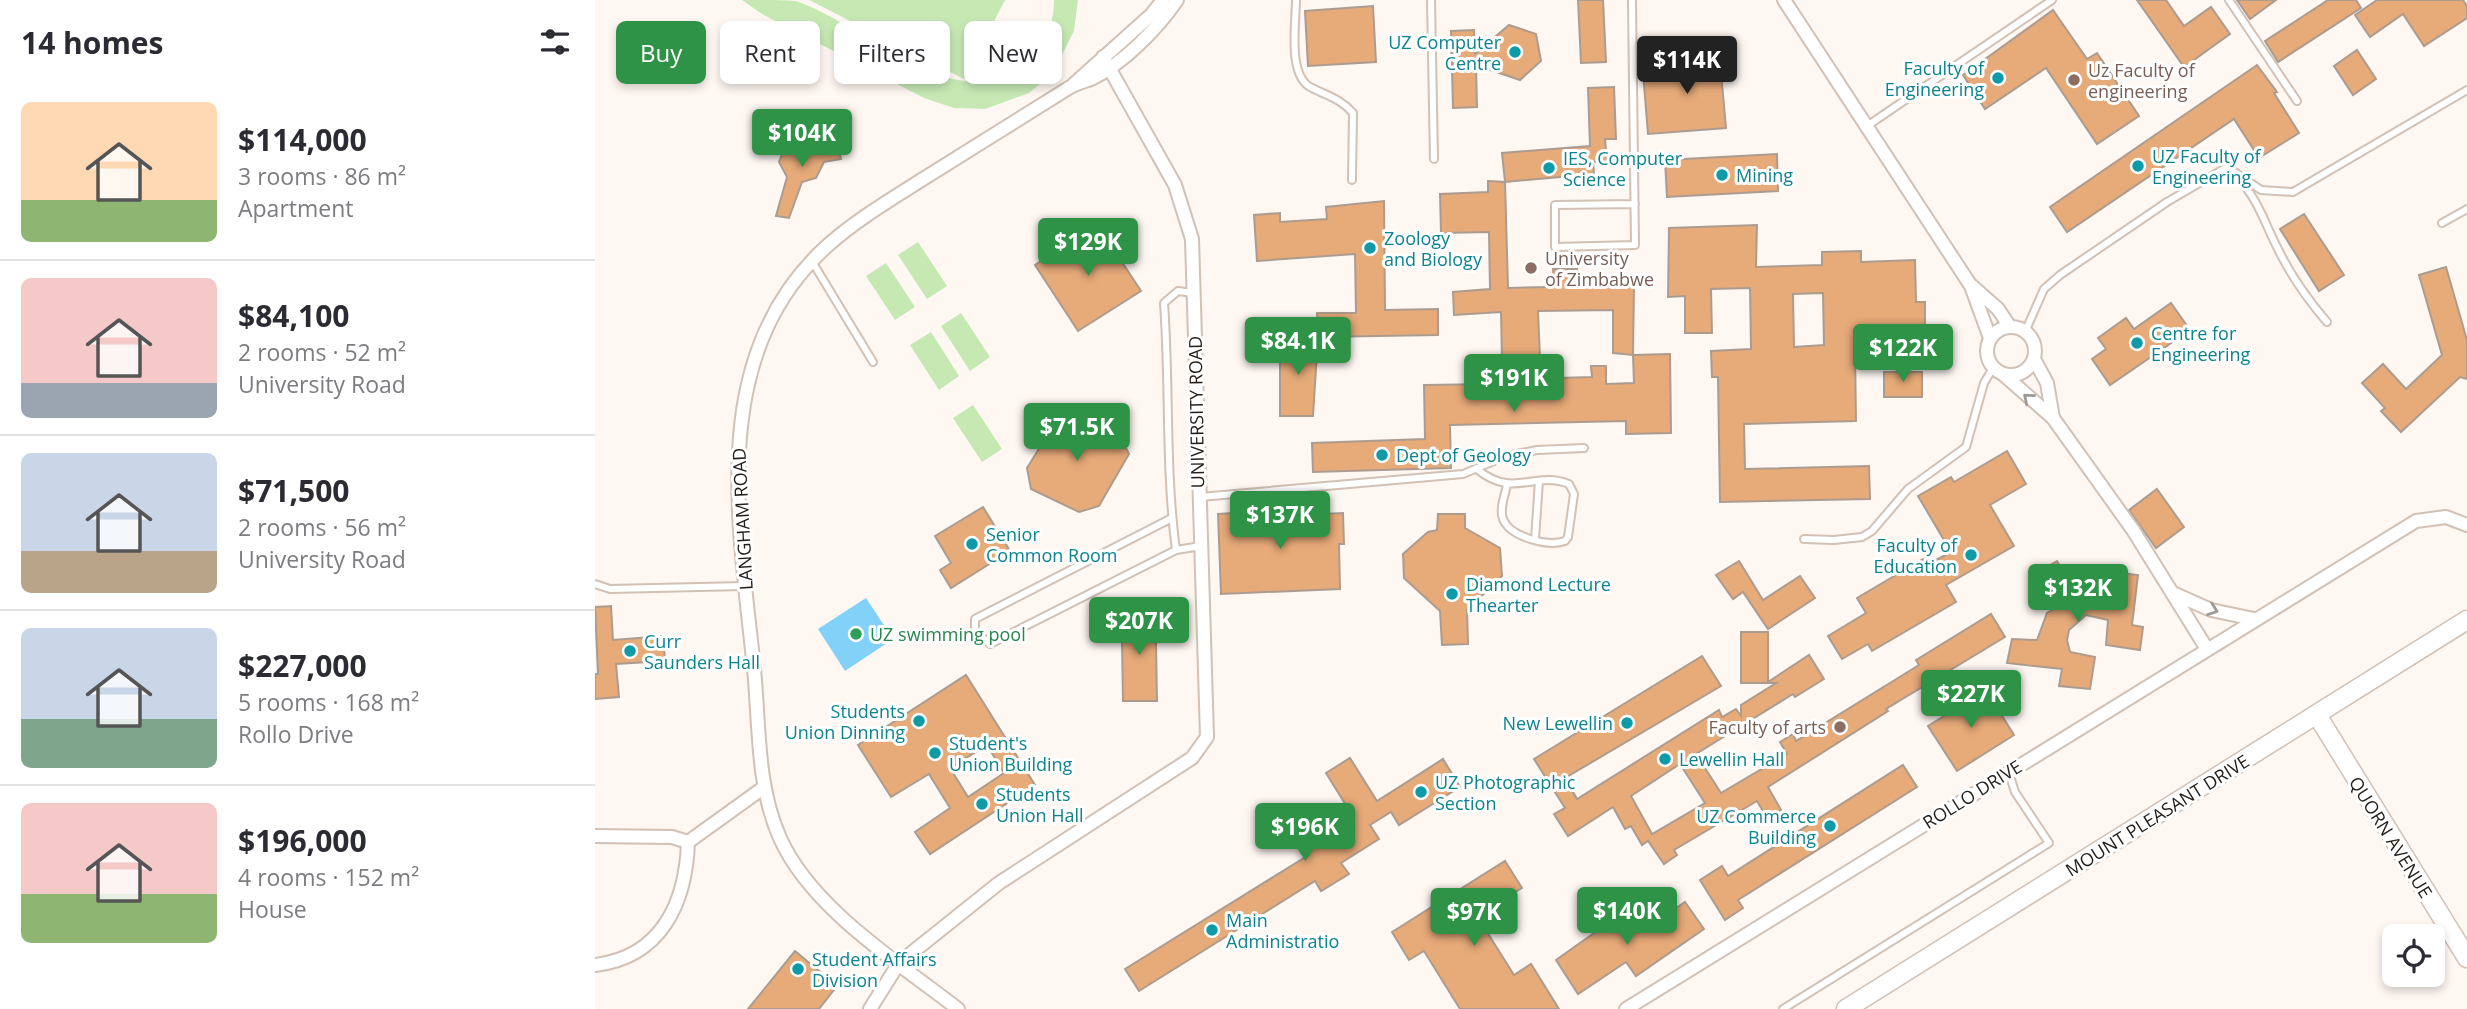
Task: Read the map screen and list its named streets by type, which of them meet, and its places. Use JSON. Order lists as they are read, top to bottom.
{
  "streets": {
    "street": [
      "UNIVERSITY ROAD",
      "LANGHAM ROAD",
      "ROLLO DRIVE",
      "MOUNT PLEASANT DRIVE",
      "QUORN AVENUE"
    ]
  },
  "crossings": [
    ["UNIVERSITY ROAD", "LANGHAM ROAD"],
    ["MOUNT PLEASANT DRIVE", "QUORN AVENUE"]
  ],
  "places": [
    "UZ Computer Centre",
    "Faculty of Engineering",
    "Uz Faculty of engineering",
    "UZ Faculty of Engineering",
    "IES, Computer Science",
    "Mining",
    "Zoology and Biology",
    "University of Zimbabwe",
    "Centre for Engineering",
    "Dept of Geology",
    "Senior Common Room",
    "Faculty of Education",
    "Diamond Lecture Thearter",
    "UZ swimming pool",
    "Curr Saunders Hall",
    "Students Union Dinning",
    "New Lewellin",
    "Faculty of arts",
    "Student's Union Building",
    "Lewellin Hall",
    "UZ Photographic Section",
    "Students Union Hall",
    "UZ Commerce Building",
    "Main Administratio",
    "Student Affairs Division"
  ],
  "page": {
    "heading": "14 homes",
    "chip": [
      "Buy",
      "Rent",
      "Filters",
      "New"
    ],
    "price": [
      "$114K",
      "$104K",
      "$129K",
      "$84.1K",
      "$122K",
      "$191K",
      "$71.5K",
      "$137K",
      "$132K",
      "$207K",
      "$227K",
      "$196K",
      "$140K",
      "$97K"
    ],
    "list": [
      {
        "name": "$114,000",
        "note": "3 rooms · 86 m² · Apartment"
      },
      {
        "name": "$84,100",
        "note": "2 rooms · 52 m² · University Road"
      },
      {
        "name": "$71,500",
        "note": "2 rooms · 56 m² · University Road"
      },
      {
        "name": "$227,000",
        "note": "5 rooms · 168 m² · Rollo Drive"
      },
      {
        "name": "$196,000",
        "note": "4 rooms · 152 m² · House"
      }
    ]
  }
}
